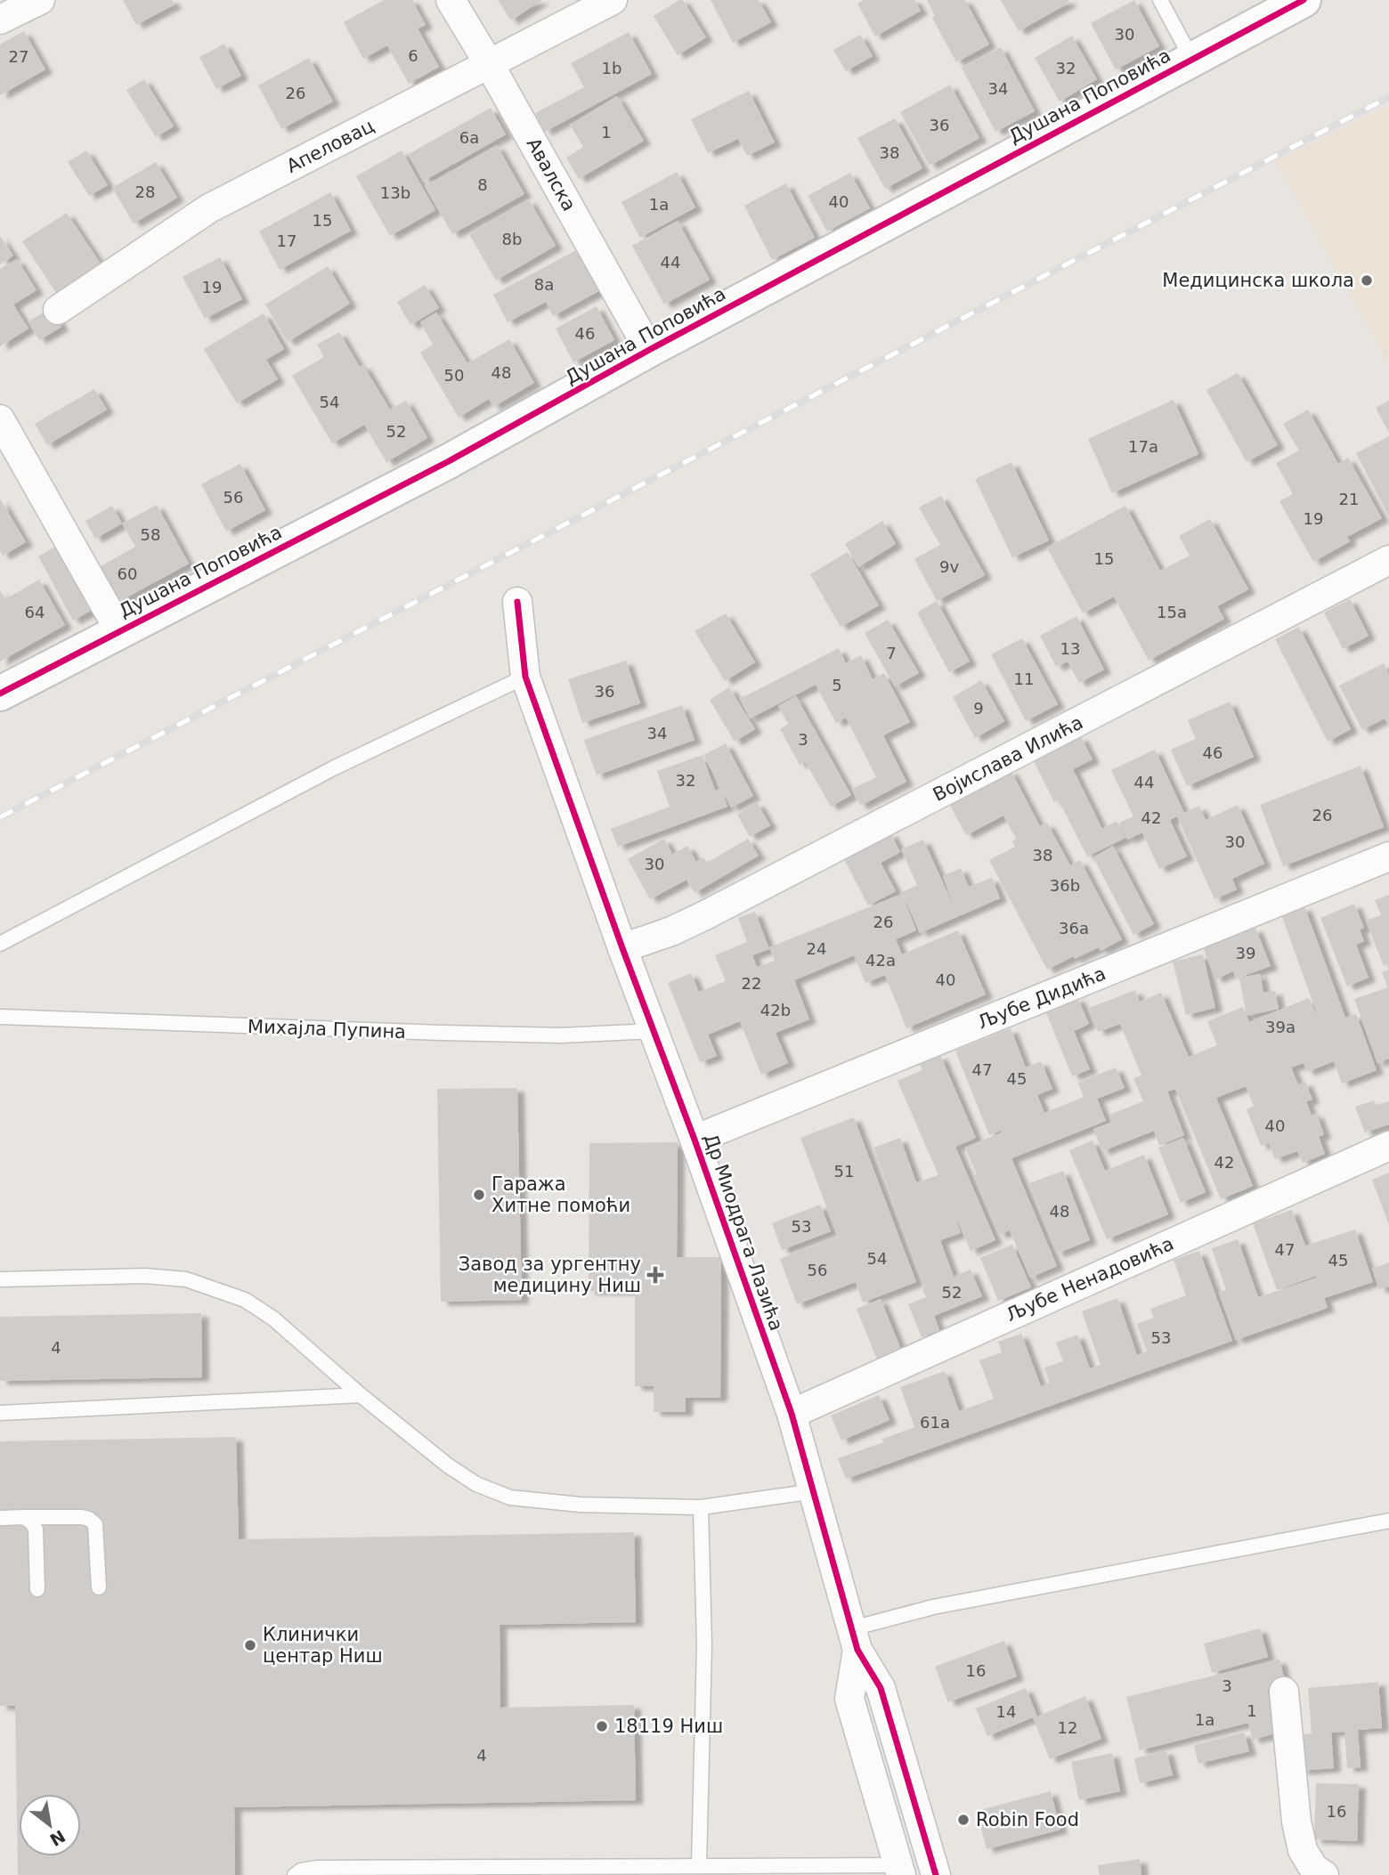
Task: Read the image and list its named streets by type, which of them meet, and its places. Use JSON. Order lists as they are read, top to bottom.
{
  "streets": {
    "street": [
      "Душана Поповића",
      "Апеловац",
      "Авалска",
      "Војислава Илића",
      "Љубе Дидића",
      "Др Миодрага Лазића",
      "Љубе Ненадовића"
    ],
    "lane": ["Михајла Пупина"]
  },
  "crossings": [
    ["Душана Поповића", "Авалска"],
    ["Апеловац", "Авалска"],
    ["Војислава Илића", "Др Миодрага Лазића"],
    ["Љубе Дидића", "Др Миодрага Лазића"],
    ["Михајла Пупина", "Др Миодрага Лазића"],
    ["Др Миодрага Лазића", "Љубе Ненадовића"]
  ],
  "places": {
    "other": [
      "Медицинска школа",
      "Гаража Хитне помоћи",
      "Клинички центар Ниш",
      "18119 Ниш",
      "Robin Food"
    ],
    "health": ["Завод за ургентну медицину Ниш"]
  },
  "house_numbers": [
    "30",
    "6",
    "27",
    "1b",
    "32",
    "34",
    "26",
    "36",
    "1",
    "6a",
    "38",
    "8",
    "28",
    "13b",
    "40",
    "1a",
    "15",
    "8b",
    "17",
    "44",
    "8a",
    "19",
    "46",
    "48",
    "50",
    "54",
    "52",
    "17a",
    "56",
    "21",
    "19",
    "58",
    "15",
    "9v",
    "60",
    "64",
    "15a",
    "13",
    "7",
    "11",
    "5",
    "36",
    "9",
    "34",
    "3",
    "46",
    "32",
    "44",
    "26",
    "42",
    "30",
    "38",
    "30",
    "36b",
    "26",
    "36a",
    "24",
    "39",
    "42a",
    "40",
    "22",
    "42b",
    "39a",
    "47",
    "45",
    "40",
    "42",
    "51",
    "48",
    "53",
    "47",
    "54",
    "45",
    "56",
    "52",
    "53",
    "4",
    "61a",
    "16",
    "3",
    "1",
    "14",
    "1a",
    "12",
    "4",
    "16"
  ],
  "north": "bottom right"
}
